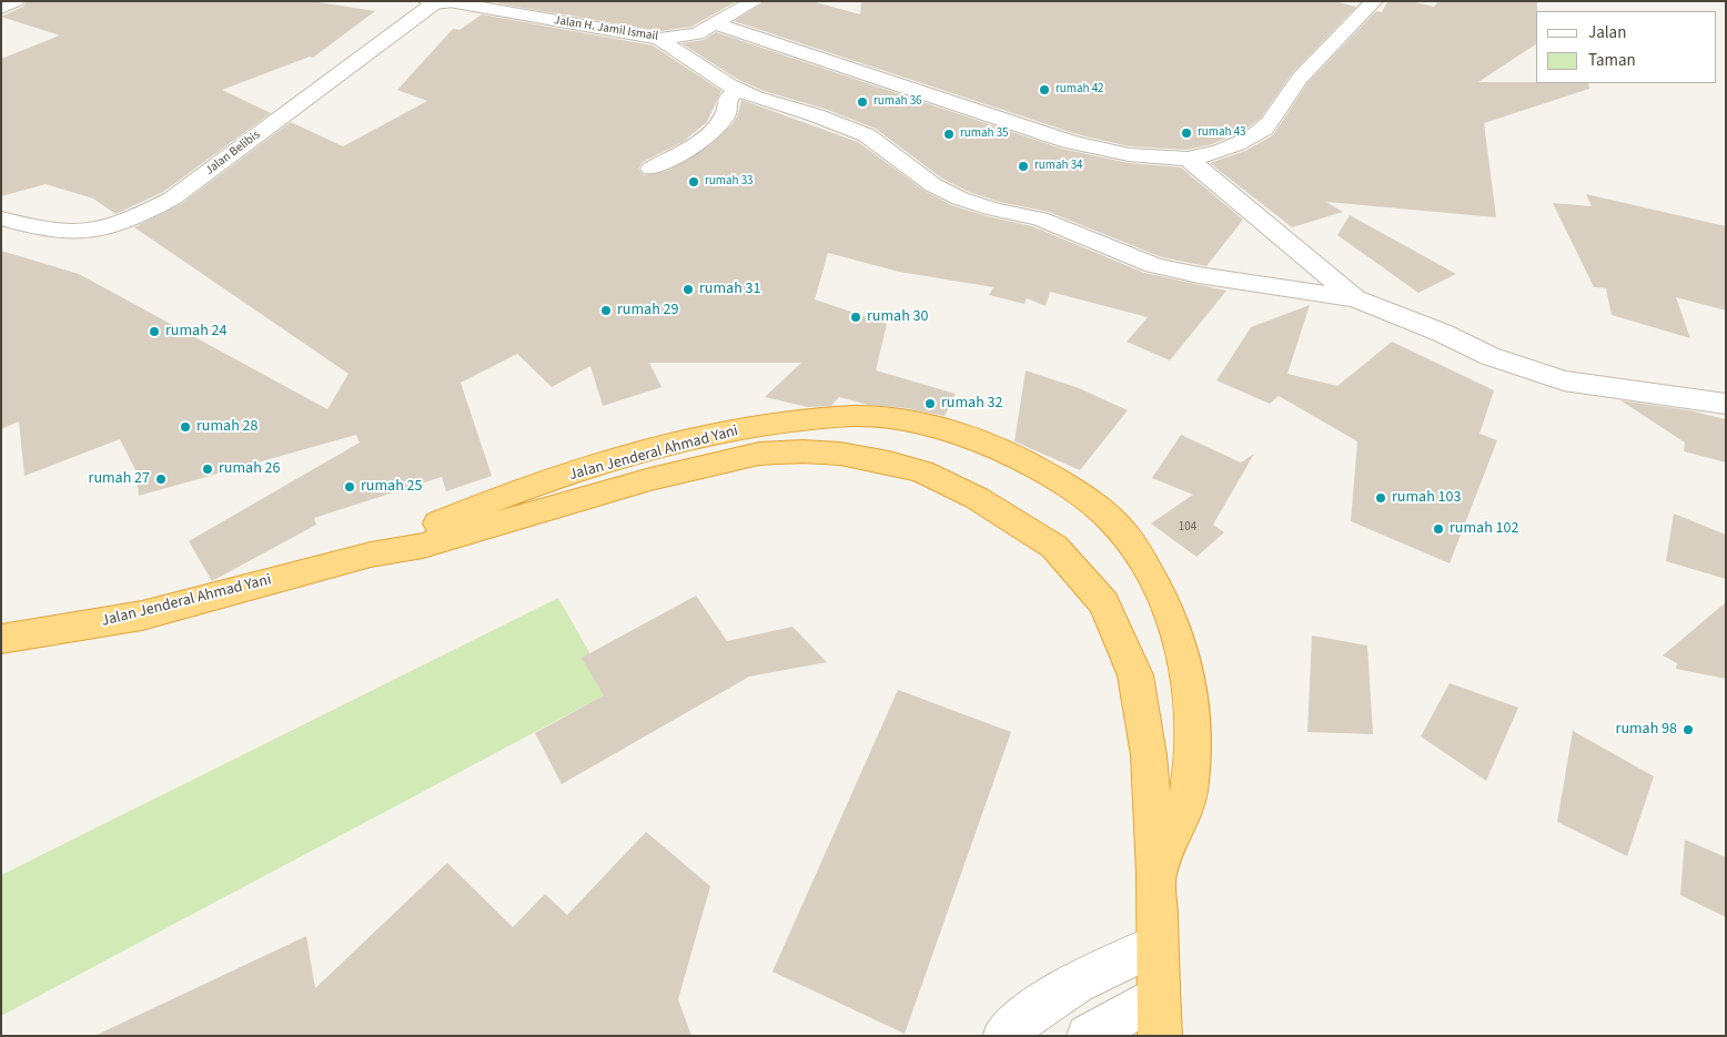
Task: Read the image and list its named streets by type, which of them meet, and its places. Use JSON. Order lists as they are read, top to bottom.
{
  "streets": {
    "highway": ["Jalan Jenderal Ahmad Yani"],
    "street": ["Jalan H. Jamil Ismail", "Jalan Belibis"]
  },
  "crossings": [
    ["Jalan H. Jamil Ismail", "Jalan Belibis"]
  ],
  "places": [
    "rumah 42",
    "rumah 36",
    "rumah 43",
    "rumah 35",
    "rumah 34",
    "rumah 33",
    "rumah 31",
    "rumah 29",
    "rumah 30",
    "rumah 24",
    "rumah 32",
    "rumah 28",
    "rumah 26",
    "rumah 27",
    "rumah 25",
    "rumah 103",
    "rumah 102",
    "rumah 98"
  ],
  "house_numbers": ["104"],
  "legend": ["Jalan", "Taman"]
}
